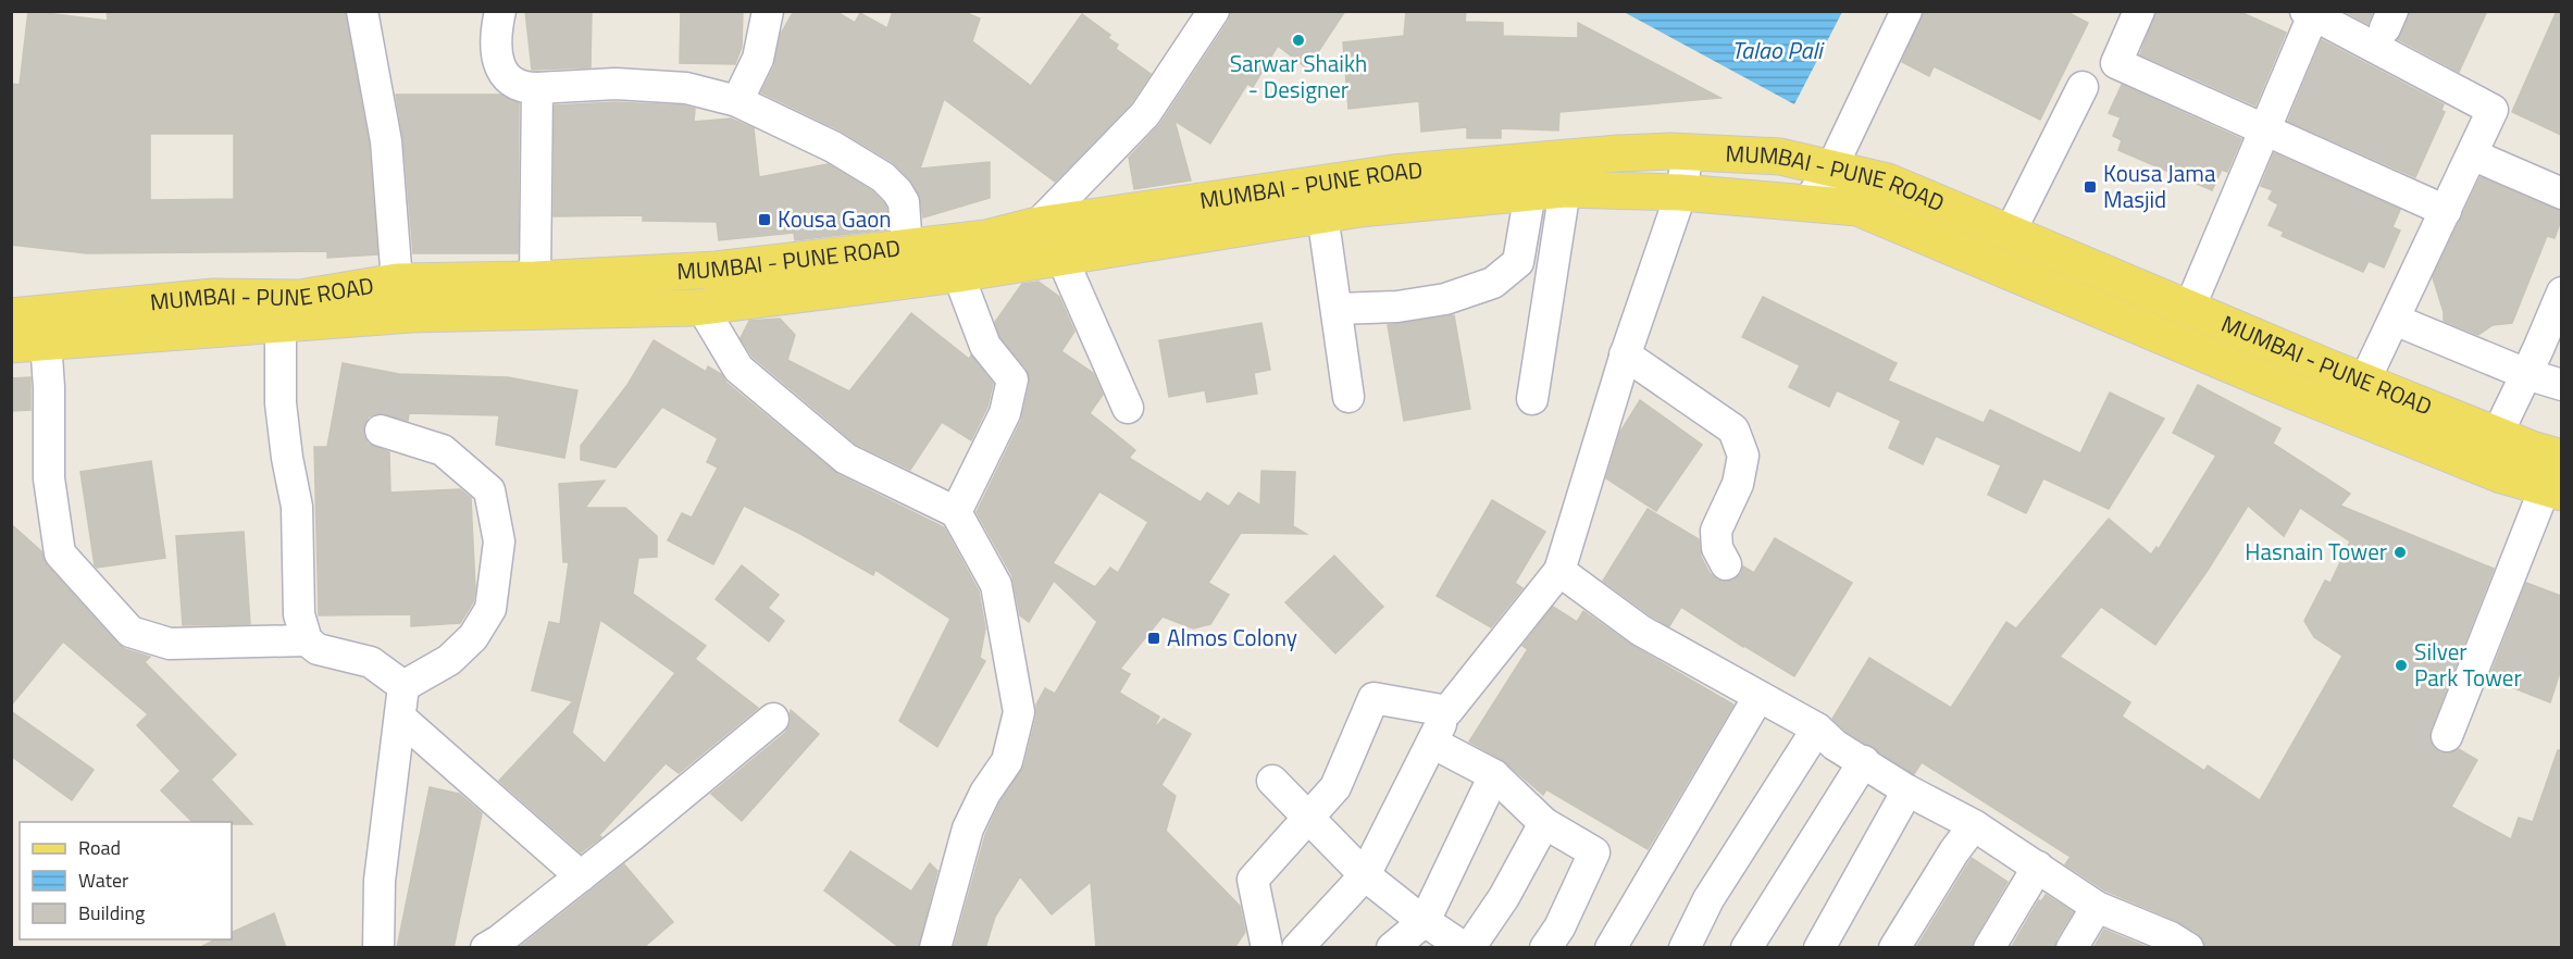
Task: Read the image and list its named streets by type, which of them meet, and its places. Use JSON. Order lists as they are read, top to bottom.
{
  "streets": {
    "main road": ["MUMBAI - PUNE ROAD"]
  },
  "water": ["Talao Pali"],
  "places": {
    "other": ["Sarwar Shaikh - Designer", "Hasnain Tower", "Silver Park Tower"],
    "transit": ["Kousa Jama Masjid", "Kousa Gaon", "Almos Colony"]
  },
  "legend": ["Road", "Water", "Building"]
}
